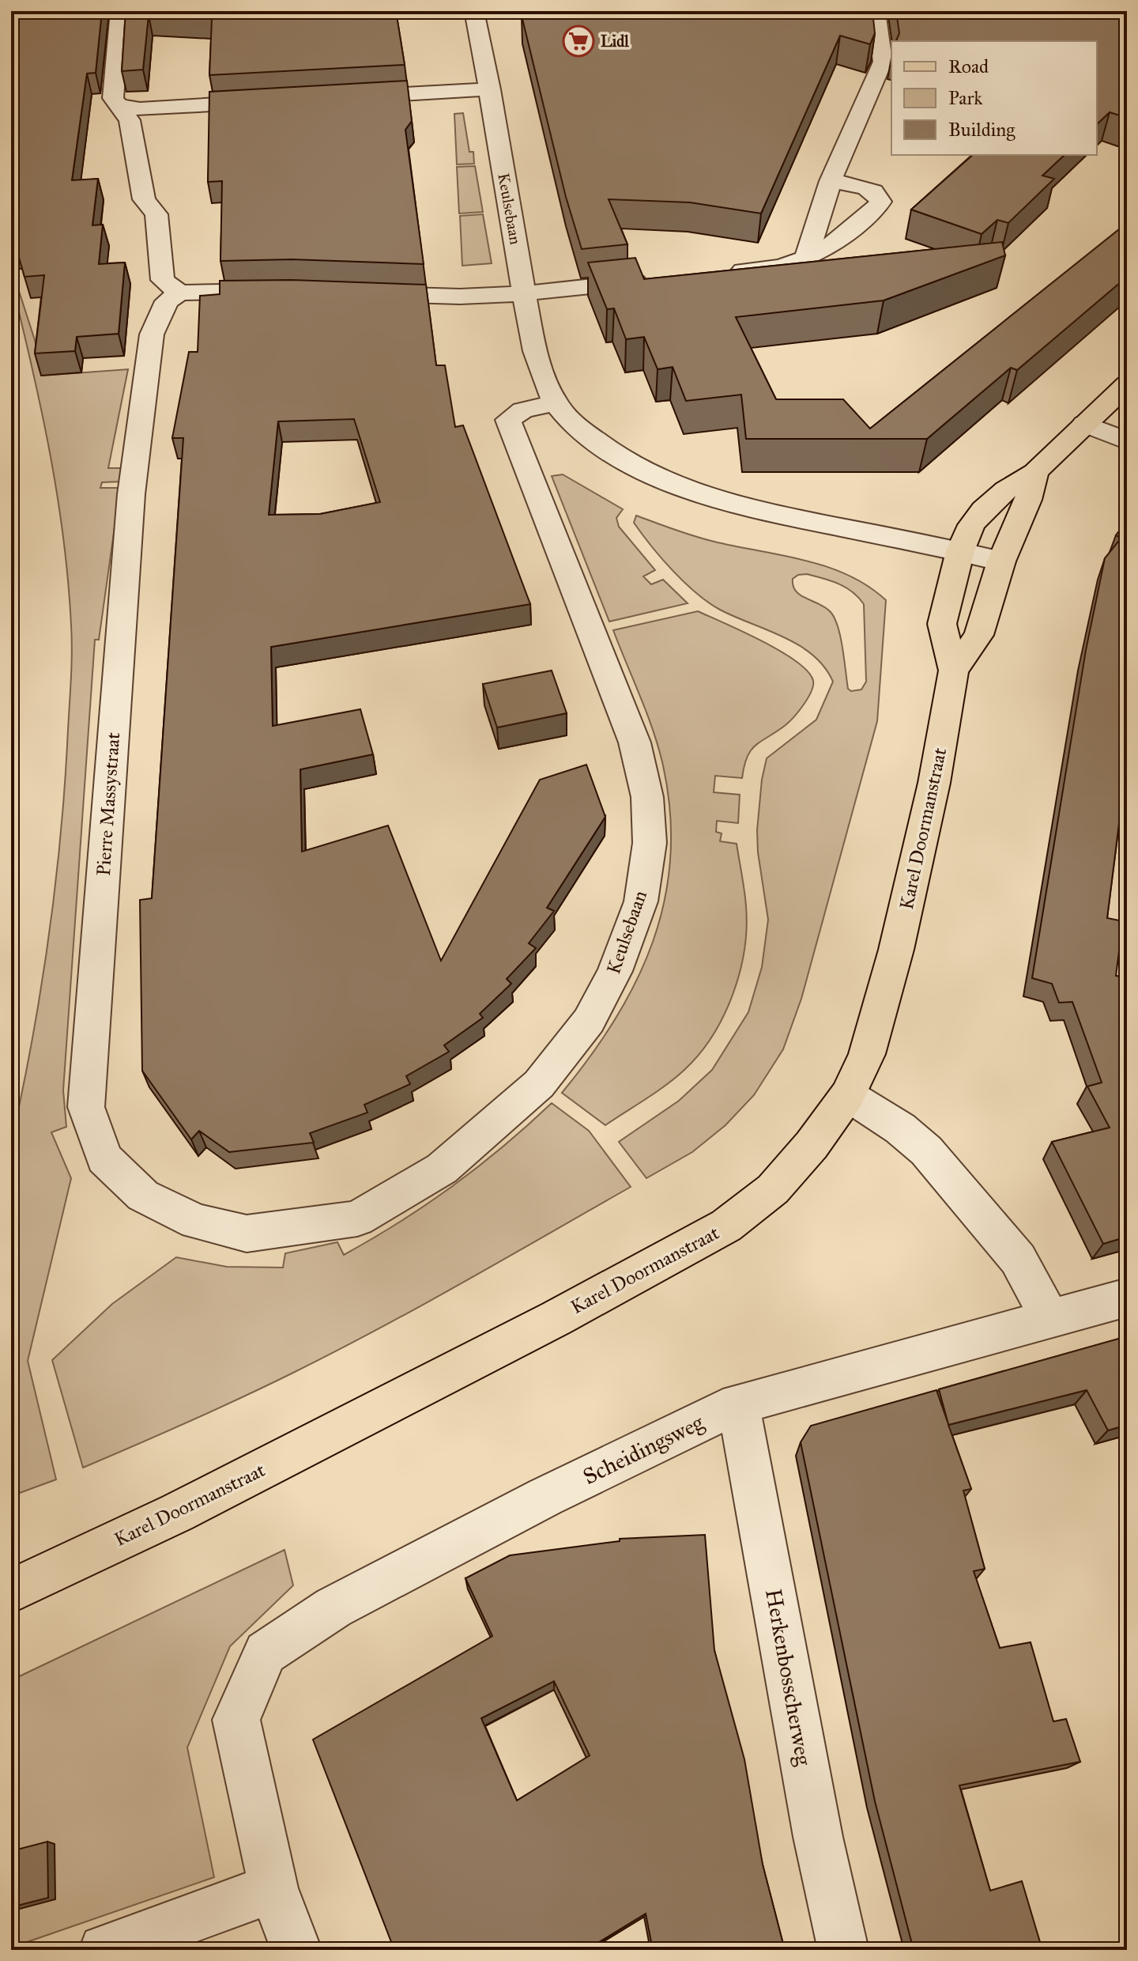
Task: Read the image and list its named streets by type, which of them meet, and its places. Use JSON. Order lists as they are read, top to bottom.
{
  "streets": {
    "main road": ["Karel Doormanstraat"],
    "street": [
      "Keulsebaan",
      "Pierre Massystraat",
      "Scheidingsweg",
      "Herkenbosscherweg"
    ]
  },
  "crossings": [
    ["Keulsebaan", "Pierre Massystraat"],
    ["Keulsebaan", "Karel Doormanstraat"],
    ["Scheidingsweg", "Herkenbosscherweg"]
  ],
  "places": {
    "supermarket": ["Lidl"]
  },
  "legend": ["Road", "Park", "Building"]
}
